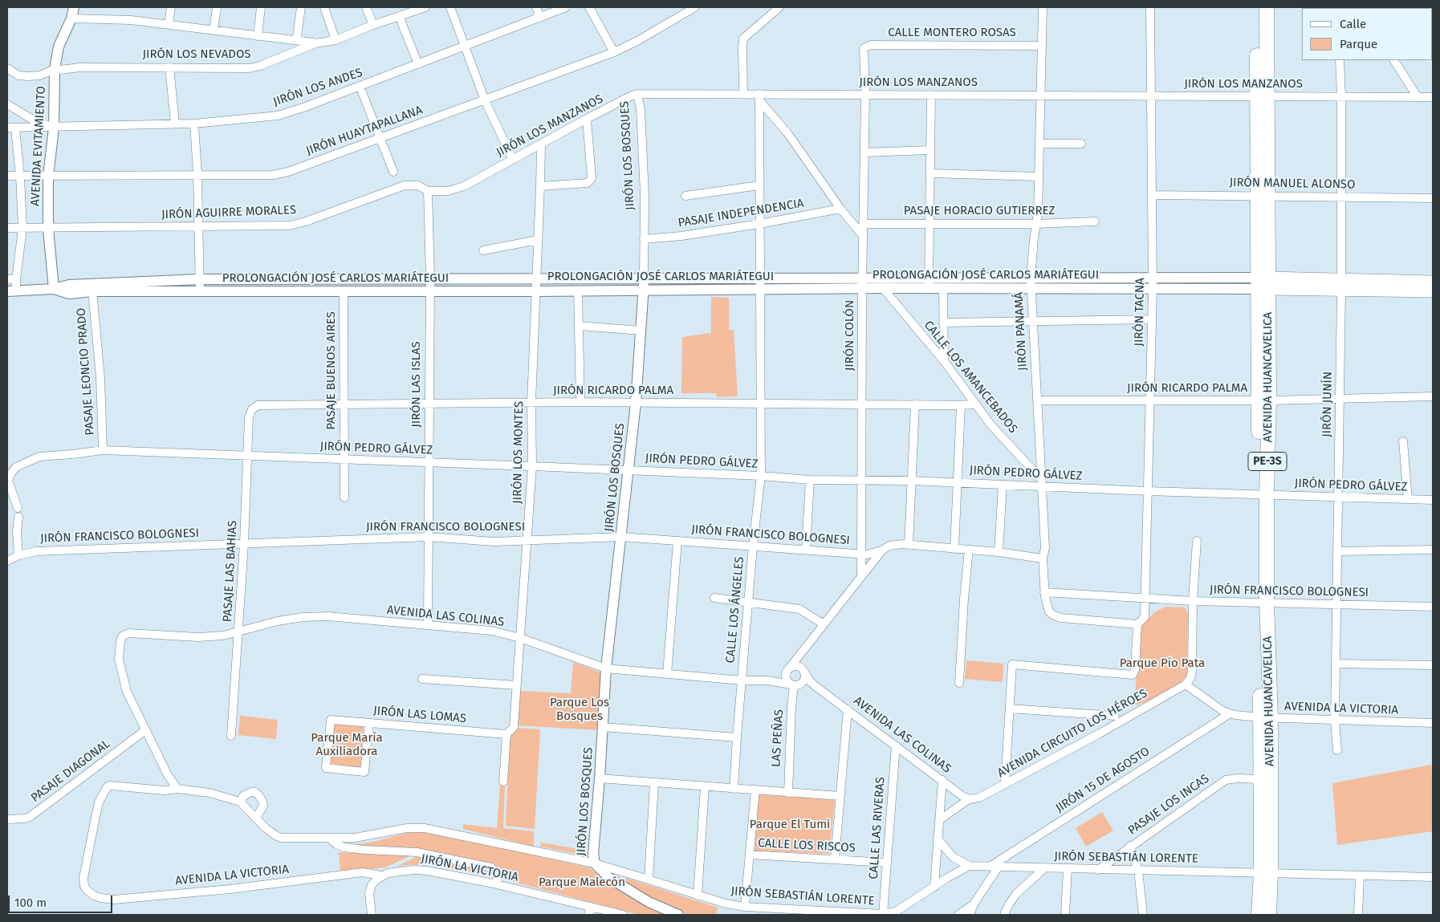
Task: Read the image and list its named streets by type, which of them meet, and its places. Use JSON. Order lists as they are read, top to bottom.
{
  "streets": {
    "highway": ["AVENIDA HUANCAVELICA", "PE-3S"],
    "street": [
      "CALLE MONTERO ROSAS",
      "JIRÓN LOS NEVADOS",
      "JIRÓN LOS MANZANOS",
      "JIRÓN LOS ANDES",
      "JIRÓN HUAYTAPALLANA",
      "AVENIDA EVITAMIENTO",
      "JIRÓN LOS BOSQUES",
      "JIRÓN MANUEL ALONSO",
      "PASAJE HORACIO GUTIERREZ",
      "JIRÓN AGUIRRE MORALES",
      "PASAJE INDEPENDENCIA",
      "PROLONGACIÓN JOSÉ CARLOS MARIÁTEGUI",
      "JIRÓN TACNA",
      "JIRÓN PANAMÁ",
      "JIRÓN COLÓN",
      "PASAJE BUENOS AIRES",
      "PASAJE LEONCIO PRADO",
      "CALLE LOS AMANCEBADOS",
      "JIRÓN LAS ISLAS",
      "JIRÓN RICARDO PALMA",
      "JIRÓN JUNÍN",
      "JIRÓN PEDRO GÁLVEZ",
      "JIRÓN LOS MONTES",
      "JIRÓN FRANCISCO BOLOGNESI",
      "PASAJE LAS BAHIAS",
      "CALLE LOS ÁNGELES",
      "AVENIDA LAS COLINAS",
      "AVENIDA LA VICTORIA",
      "JIRÓN LAS LOMAS",
      "AVENIDA CIRCUITO LOS HÉROES",
      "LAS PEÑAS",
      "PASAJE DIAGONAL",
      "JIRÓN 15 DE AGOSTO",
      "PASAJE LOS INCAS",
      "CALLE LAS RIVERAS",
      "CALLE LOS RISCOS",
      "JIRÓN SEBASTIÁN LORENTE",
      "JIRÓN LA VICTORIA"
    ]
  },
  "crossings": [
    ["CALLE MONTERO ROSAS", "JIRÓN PANAMÁ"],
    ["CALLE MONTERO ROSAS", "JIRÓN COLÓN"],
    ["JIRÓN LOS NEVADOS", "AVENIDA EVITAMIENTO"],
    ["JIRÓN LOS MANZANOS", "JIRÓN LOS BOSQUES"],
    ["JIRÓN LOS MANZANOS", "JIRÓN AGUIRRE MORALES"],
    ["JIRÓN LOS MANZANOS", "JIRÓN TACNA"],
    ["JIRÓN LOS MANZANOS", "JIRÓN PANAMÁ"],
    ["JIRÓN LOS MANZANOS", "JIRÓN COLÓN"],
    ["JIRÓN LOS MANZANOS", "AVENIDA HUANCAVELICA"],
    ["JIRÓN LOS MANZANOS", "JIRÓN LAS ISLAS"],
    ["JIRÓN LOS MANZANOS", "JIRÓN JUNÍN"],
    ["JIRÓN LOS MANZANOS", "JIRÓN LOS MONTES"],
    ["JIRÓN LOS MANZANOS", "CALLE LOS ÁNGELES"],
    ["JIRÓN LOS ANDES", "AVENIDA EVITAMIENTO"],
    ["JIRÓN HUAYTAPALLANA", "AVENIDA EVITAMIENTO"],
    ["AVENIDA EVITAMIENTO", "JIRÓN AGUIRRE MORALES"],
    ["AVENIDA EVITAMIENTO", "PROLONGACIÓN JOSÉ CARLOS MARIÁTEGUI"],
    ["JIRÓN LOS BOSQUES", "PASAJE INDEPENDENCIA"],
    ["JIRÓN LOS BOSQUES", "PROLONGACIÓN JOSÉ CARLOS MARIÁTEGUI"],
    ["JIRÓN LOS BOSQUES", "JIRÓN RICARDO PALMA"],
    ["JIRÓN LOS BOSQUES", "JIRÓN PEDRO GÁLVEZ"],
    ["JIRÓN LOS BOSQUES", "JIRÓN FRANCISCO BOLOGNESI"],
    ["JIRÓN LOS BOSQUES", "AVENIDA LAS COLINAS"],
    ["JIRÓN LOS BOSQUES", "JIRÓN SEBASTIÁN LORENTE"],
    ["JIRÓN MANUEL ALONSO", "JIRÓN TACNA"],
    ["JIRÓN MANUEL ALONSO", "AVENIDA HUANCAVELICA"],
    ["JIRÓN MANUEL ALONSO", "JIRÓN JUNÍN"],
    ["PASAJE HORACIO GUTIERREZ", "JIRÓN PANAMÁ"],
    ["PASAJE HORACIO GUTIERREZ", "JIRÓN COLÓN"],
    ["JIRÓN AGUIRRE MORALES", "JIRÓN LAS ISLAS"],
    ["PASAJE INDEPENDENCIA", "CALLE LOS ÁNGELES"],
    ["PROLONGACIÓN JOSÉ CARLOS MARIÁTEGUI", "JIRÓN TACNA"],
    ["PROLONGACIÓN JOSÉ CARLOS MARIÁTEGUI", "JIRÓN PANAMÁ"],
    ["PROLONGACIÓN JOSÉ CARLOS MARIÁTEGUI", "JIRÓN COLÓN"],
    ["PROLONGACIÓN JOSÉ CARLOS MARIÁTEGUI", "PASAJE BUENOS AIRES"],
    ["PROLONGACIÓN JOSÉ CARLOS MARIÁTEGUI", "PASAJE LEONCIO PRADO"],
    ["PROLONGACIÓN JOSÉ CARLOS MARIÁTEGUI", "CALLE LOS AMANCEBADOS"],
    ["PROLONGACIÓN JOSÉ CARLOS MARIÁTEGUI", "AVENIDA HUANCAVELICA"],
    ["PROLONGACIÓN JOSÉ CARLOS MARIÁTEGUI", "JIRÓN LAS ISLAS"],
    ["PROLONGACIÓN JOSÉ CARLOS MARIÁTEGUI", "JIRÓN LOS MONTES"],
    ["PROLONGACIÓN JOSÉ CARLOS MARIÁTEGUI", "CALLE LOS ÁNGELES"],
    ["JIRÓN TACNA", "JIRÓN PANAMÁ"],
    ["JIRÓN TACNA", "JIRÓN RICARDO PALMA"],
    ["JIRÓN TACNA", "JIRÓN PEDRO GÁLVEZ"],
    ["JIRÓN TACNA", "JIRÓN FRANCISCO BOLOGNESI"],
    ["JIRÓN PANAMÁ", "CALLE LOS AMANCEBADOS"],
    ["JIRÓN PANAMÁ", "JIRÓN RICARDO PALMA"],
    ["JIRÓN PANAMÁ", "JIRÓN PEDRO GÁLVEZ"],
    ["JIRÓN PANAMÁ", "JIRÓN FRANCISCO BOLOGNESI"],
    ["JIRÓN COLÓN", "JIRÓN RICARDO PALMA"],
    ["JIRÓN COLÓN", "JIRÓN PEDRO GÁLVEZ"],
    ["JIRÓN COLÓN", "JIRÓN FRANCISCO BOLOGNESI"],
    ["PASAJE BUENOS AIRES", "JIRÓN RICARDO PALMA"],
    ["PASAJE BUENOS AIRES", "JIRÓN PEDRO GÁLVEZ"],
    ["PASAJE LEONCIO PRADO", "JIRÓN PEDRO GÁLVEZ"],
    ["CALLE LOS AMANCEBADOS", "JIRÓN RICARDO PALMA"],
    ["CALLE LOS AMANCEBADOS", "JIRÓN PEDRO GÁLVEZ"],
    ["AVENIDA HUANCAVELICA", "JIRÓN RICARDO PALMA"],
    ["AVENIDA HUANCAVELICA", "JIRÓN PEDRO GÁLVEZ"],
    ["AVENIDA HUANCAVELICA", "JIRÓN FRANCISCO BOLOGNESI"],
    ["AVENIDA HUANCAVELICA", "AVENIDA LA VICTORIA"],
    ["AVENIDA HUANCAVELICA", "PASAJE LOS INCAS"],
    ["AVENIDA HUANCAVELICA", "JIRÓN SEBASTIÁN LORENTE"],
    ["JIRÓN LAS ISLAS", "JIRÓN RICARDO PALMA"],
    ["JIRÓN LAS ISLAS", "JIRÓN PEDRO GÁLVEZ"],
    ["JIRÓN LAS ISLAS", "JIRÓN FRANCISCO BOLOGNESI"],
    ["JIRÓN LAS ISLAS", "AVENIDA LAS COLINAS"],
    ["JIRÓN RICARDO PALMA", "JIRÓN JUNÍN"],
    ["JIRÓN RICARDO PALMA", "JIRÓN LOS MONTES"],
    ["JIRÓN RICARDO PALMA", "PASAJE LAS BAHIAS"],
    ["JIRÓN RICARDO PALMA", "CALLE LOS ÁNGELES"],
    ["JIRÓN JUNÍN", "JIRÓN PEDRO GÁLVEZ"],
    ["JIRÓN JUNÍN", "JIRÓN FRANCISCO BOLOGNESI"],
    ["JIRÓN JUNÍN", "AVENIDA LA VICTORIA"],
    ["JIRÓN PEDRO GÁLVEZ", "JIRÓN LOS MONTES"],
    ["JIRÓN PEDRO GÁLVEZ", "JIRÓN FRANCISCO BOLOGNESI"],
    ["JIRÓN PEDRO GÁLVEZ", "PASAJE LAS BAHIAS"],
    ["JIRÓN PEDRO GÁLVEZ", "CALLE LOS ÁNGELES"],
    ["JIRÓN LOS MONTES", "JIRÓN FRANCISCO BOLOGNESI"],
    ["JIRÓN LOS MONTES", "AVENIDA LAS COLINAS"],
    ["JIRÓN LOS MONTES", "JIRÓN LAS LOMAS"],
    ["JIRÓN FRANCISCO BOLOGNESI", "PASAJE LAS BAHIAS"],
    ["JIRÓN FRANCISCO BOLOGNESI", "CALLE LOS ÁNGELES"],
    ["PASAJE LAS BAHIAS", "AVENIDA LAS COLINAS"],
    ["CALLE LOS ÁNGELES", "AVENIDA LAS COLINAS"],
    ["AVENIDA LAS COLINAS", "AVENIDA CIRCUITO LOS HÉROES"],
    ["AVENIDA LAS COLINAS", "LAS PEÑAS"],
    ["AVENIDA LAS COLINAS", "PASAJE DIAGONAL"],
    ["AVENIDA LAS COLINAS", "CALLE LAS RIVERAS"],
    ["AVENIDA LA VICTORIA", "AVENIDA CIRCUITO LOS HÉROES"],
    ["AVENIDA LA VICTORIA", "JIRÓN 15 DE AGOSTO"],
    ["AVENIDA LA VICTORIA", "JIRÓN SEBASTIÁN LORENTE"],
    ["AVENIDA LA VICTORIA", "JIRÓN LA VICTORIA"],
    ["JIRÓN 15 DE AGOSTO", "JIRÓN SEBASTIÁN LORENTE"],
    ["PASAJE LOS INCAS", "JIRÓN SEBASTIÁN LORENTE"],
    ["CALLE LAS RIVERAS", "CALLE LOS RISCOS"],
    ["CALLE LAS RIVERAS", "JIRÓN SEBASTIÁN LORENTE"]
  ],
  "parks": [
    "Parque Pío Pata",
    "Parque Los Bosques",
    "Parque María Auxiliadora",
    "Parque El Tumi",
    "Parque Malecón"
  ],
  "legend": ["Calle", "Parque"],
  "scale_bar": "100 m"
}
